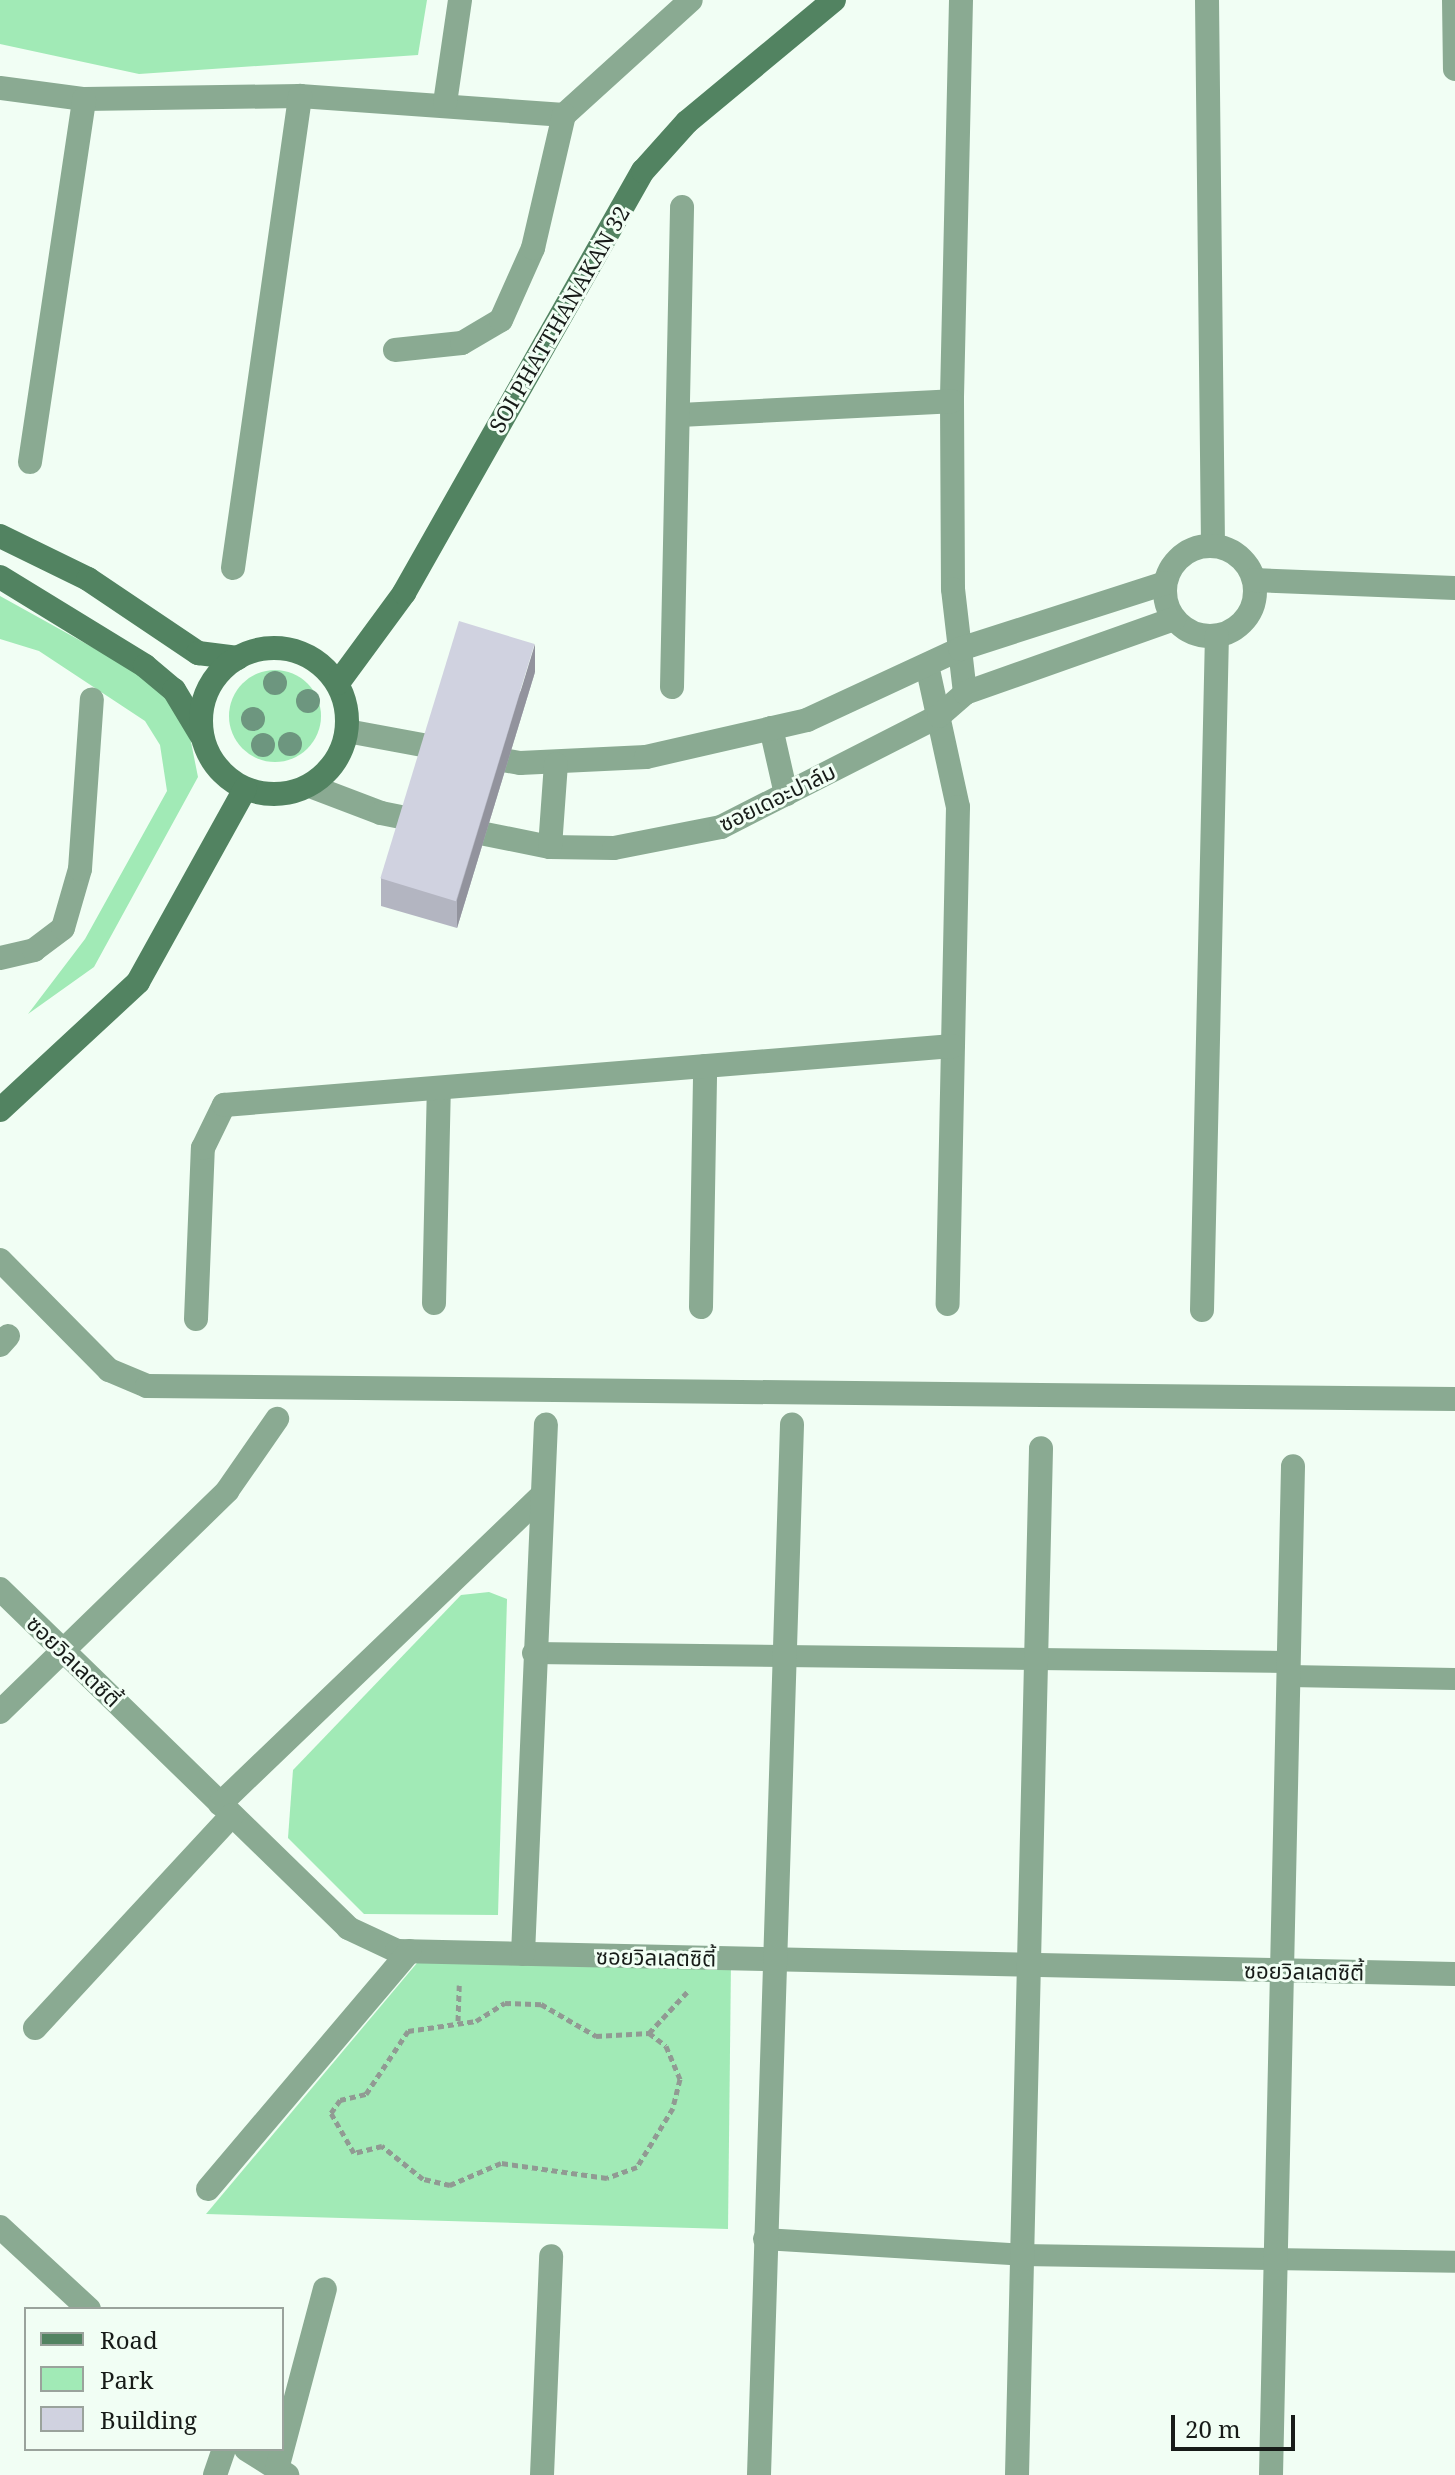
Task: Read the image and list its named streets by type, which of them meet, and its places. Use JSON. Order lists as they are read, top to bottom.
{
  "streets": {
    "street": ["SOI PHATTHANAKAN 32", "ซอยเดอะปาล์ม", "ซอยวิลเลตซิตี้"]
  },
  "crossings": [
    ["SOI PHATTHANAKAN 32", "ซอยเดอะปาล์ม"]
  ],
  "legend": ["Road", "Park", "Building"],
  "scale_bar": "20 m"
}
